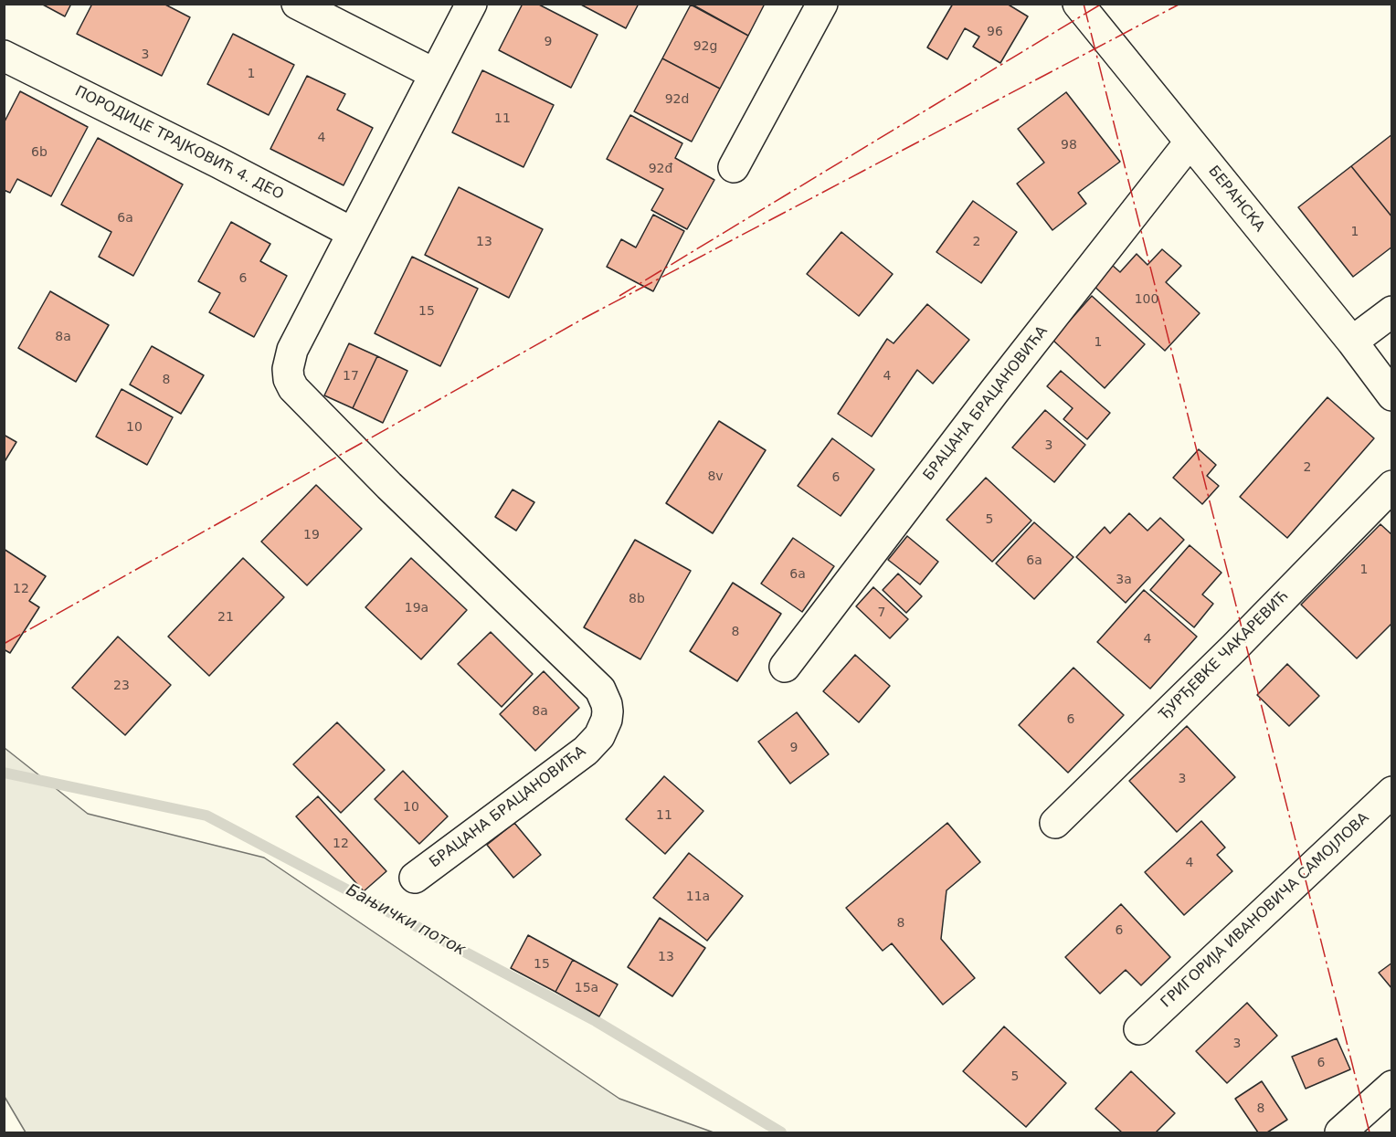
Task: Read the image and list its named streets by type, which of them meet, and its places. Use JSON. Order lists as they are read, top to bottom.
{
  "streets": {
    "street": [
      "ПОРОДИЦЕ ТРАЈКОВИЋ 4. ДЕО",
      "БЕРАНСКА",
      "БРАЦАНА БРАЦАНОВИЋА",
      "ЂУРЂЕВКЕ ЧАКАРЕВИЋ",
      "ГРИГОРИЈА ИВАНОВИЧА САМОЈЛОВА"
    ]
  },
  "crossings": [
    ["ПОРОДИЦЕ ТРАЈКОВИЋ 4. ДЕО", "БРАЦАНА БРАЦАНОВИЋА"],
    ["БЕРАНСКА", "БРАЦАНА БРАЦАНОВИЋА"]
  ],
  "water": ["Бањички поток"],
  "house_numbers": [
    "96",
    "9",
    "92g",
    "3",
    "1",
    "92d",
    "11",
    "4",
    "98",
    "6b",
    "92đ",
    "6a",
    "1",
    "13",
    "2",
    "6",
    "100",
    "15",
    "8a",
    "1",
    "17",
    "4",
    "8",
    "10",
    "3",
    "2",
    "8v",
    "6",
    "5",
    "19",
    "6a",
    "1",
    "6a",
    "3a",
    "12",
    "8b",
    "19a",
    "7",
    "21",
    "8",
    "4",
    "23",
    "8a",
    "6",
    "9",
    "3",
    "10",
    "11",
    "12",
    "4",
    "11a",
    "8",
    "6",
    "13",
    "15",
    "15a",
    "3",
    "6",
    "5",
    "8"
  ]
}
